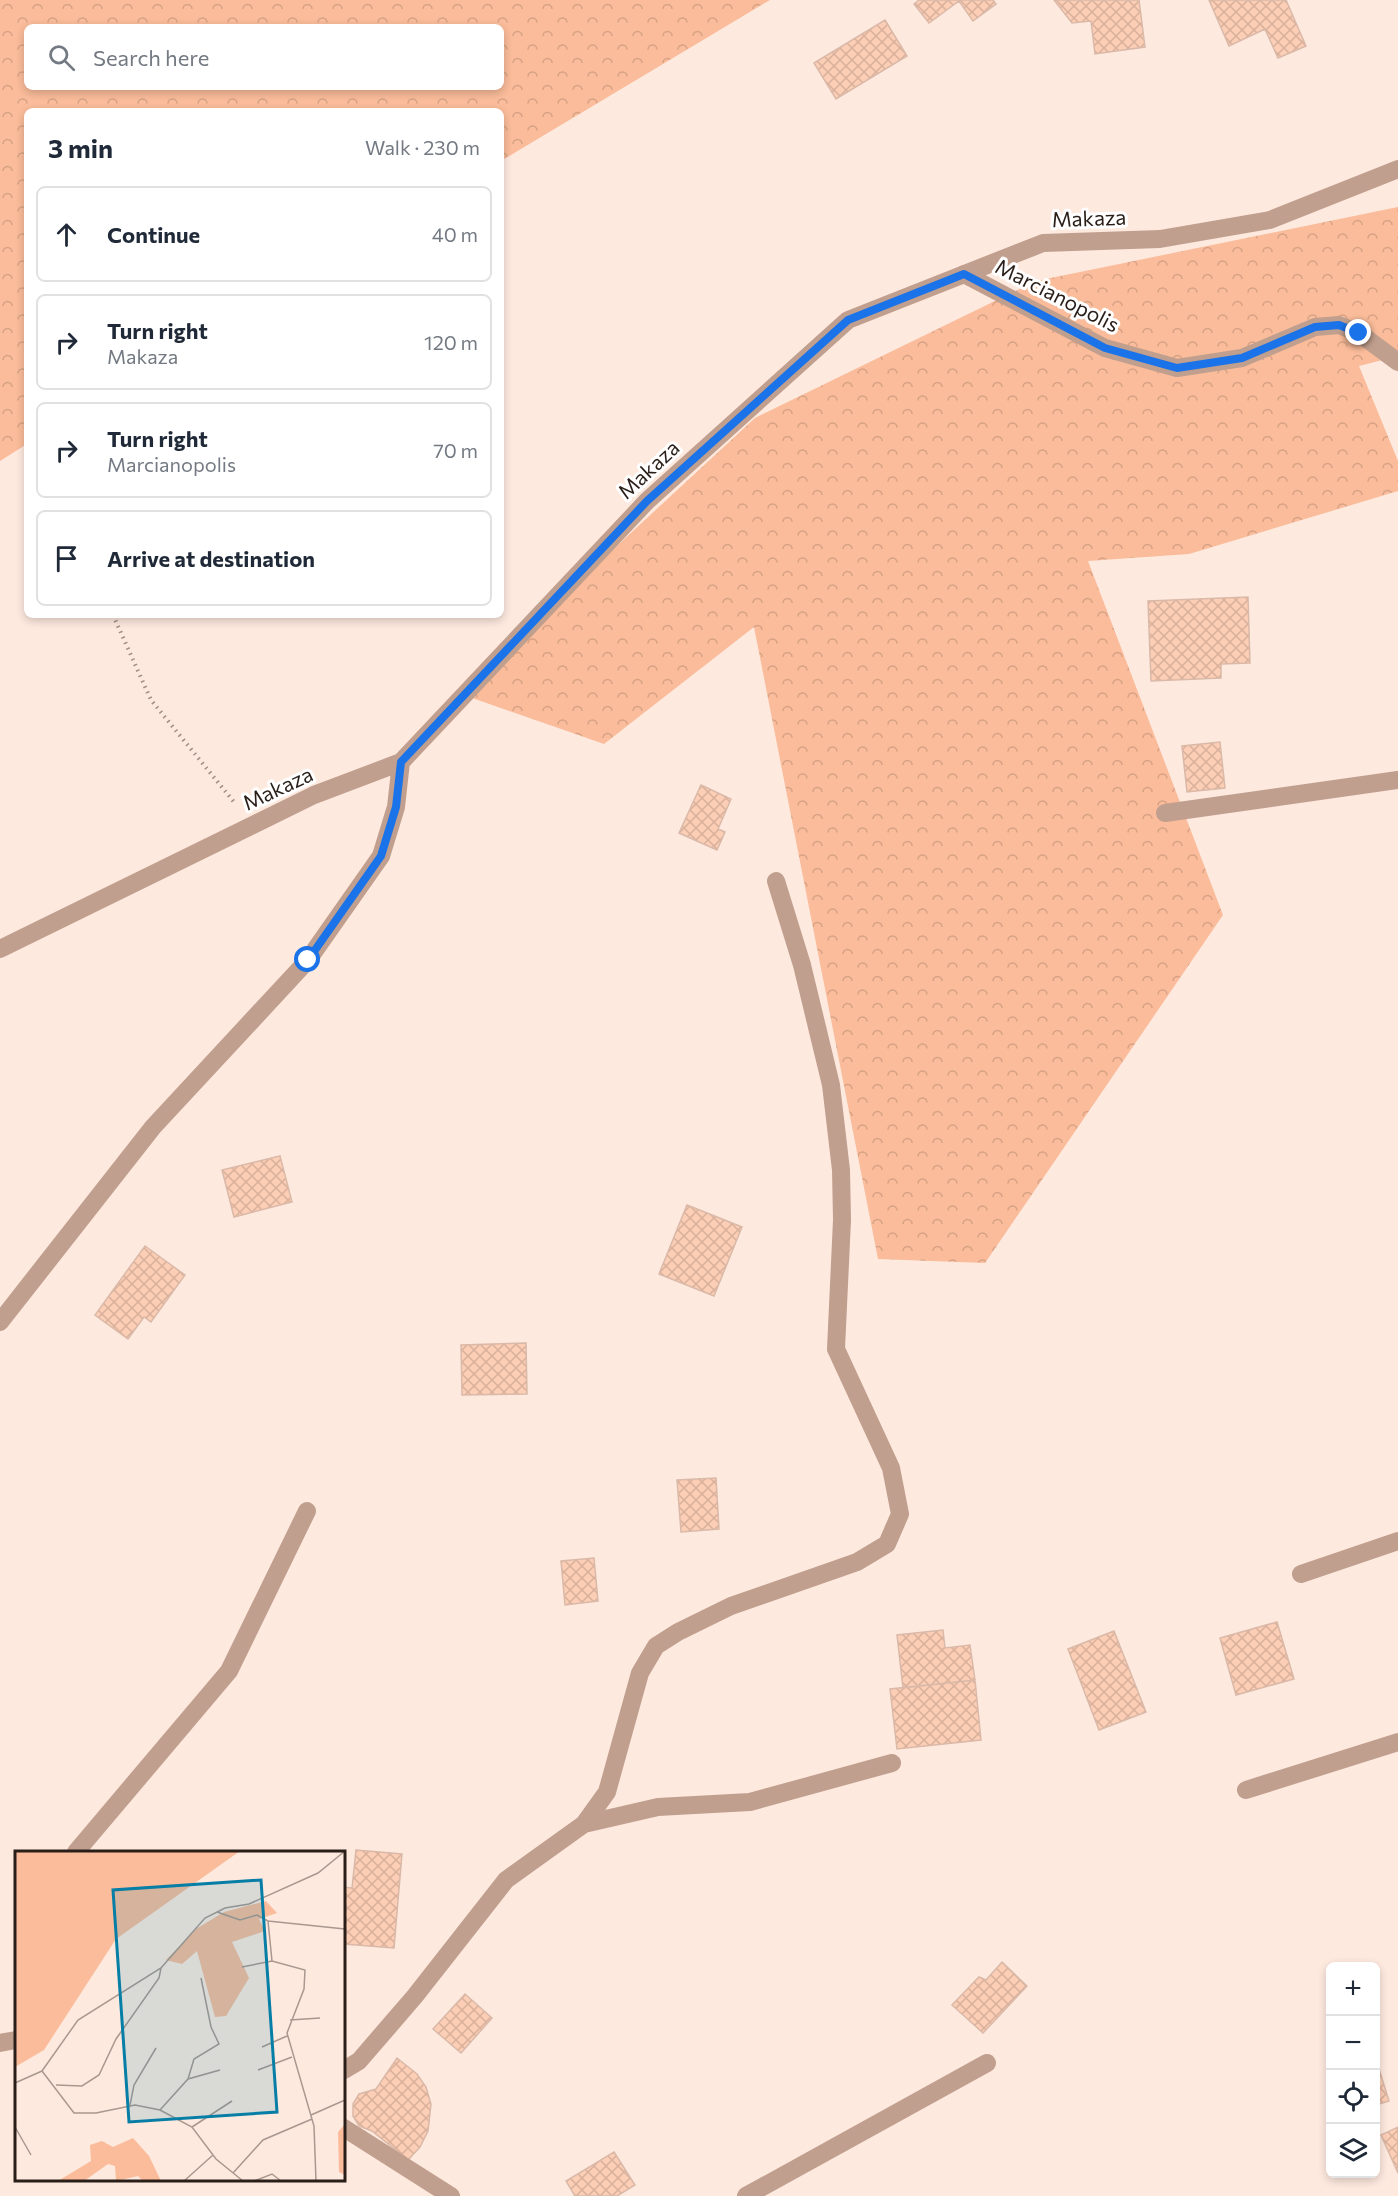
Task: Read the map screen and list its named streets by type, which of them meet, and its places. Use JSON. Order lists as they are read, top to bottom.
{
  "streets": {
    "street": ["Makaza", "Marcianopolis"]
  },
  "crossings": [
    ["Makaza", "Marcianopolis"]
  ],
  "page": {
    "search": "Search here",
    "heading": ["3 min", "Walk · 230 m"],
    "list": [
      ["Continue", "40 m"],
      ["Turn right", "Makaza", "120 m"],
      ["Turn right", "Marcianopolis", "70 m"],
      "Arrive at destination"
    ],
    "map_buttons": ["+", "−"]
  }
}
